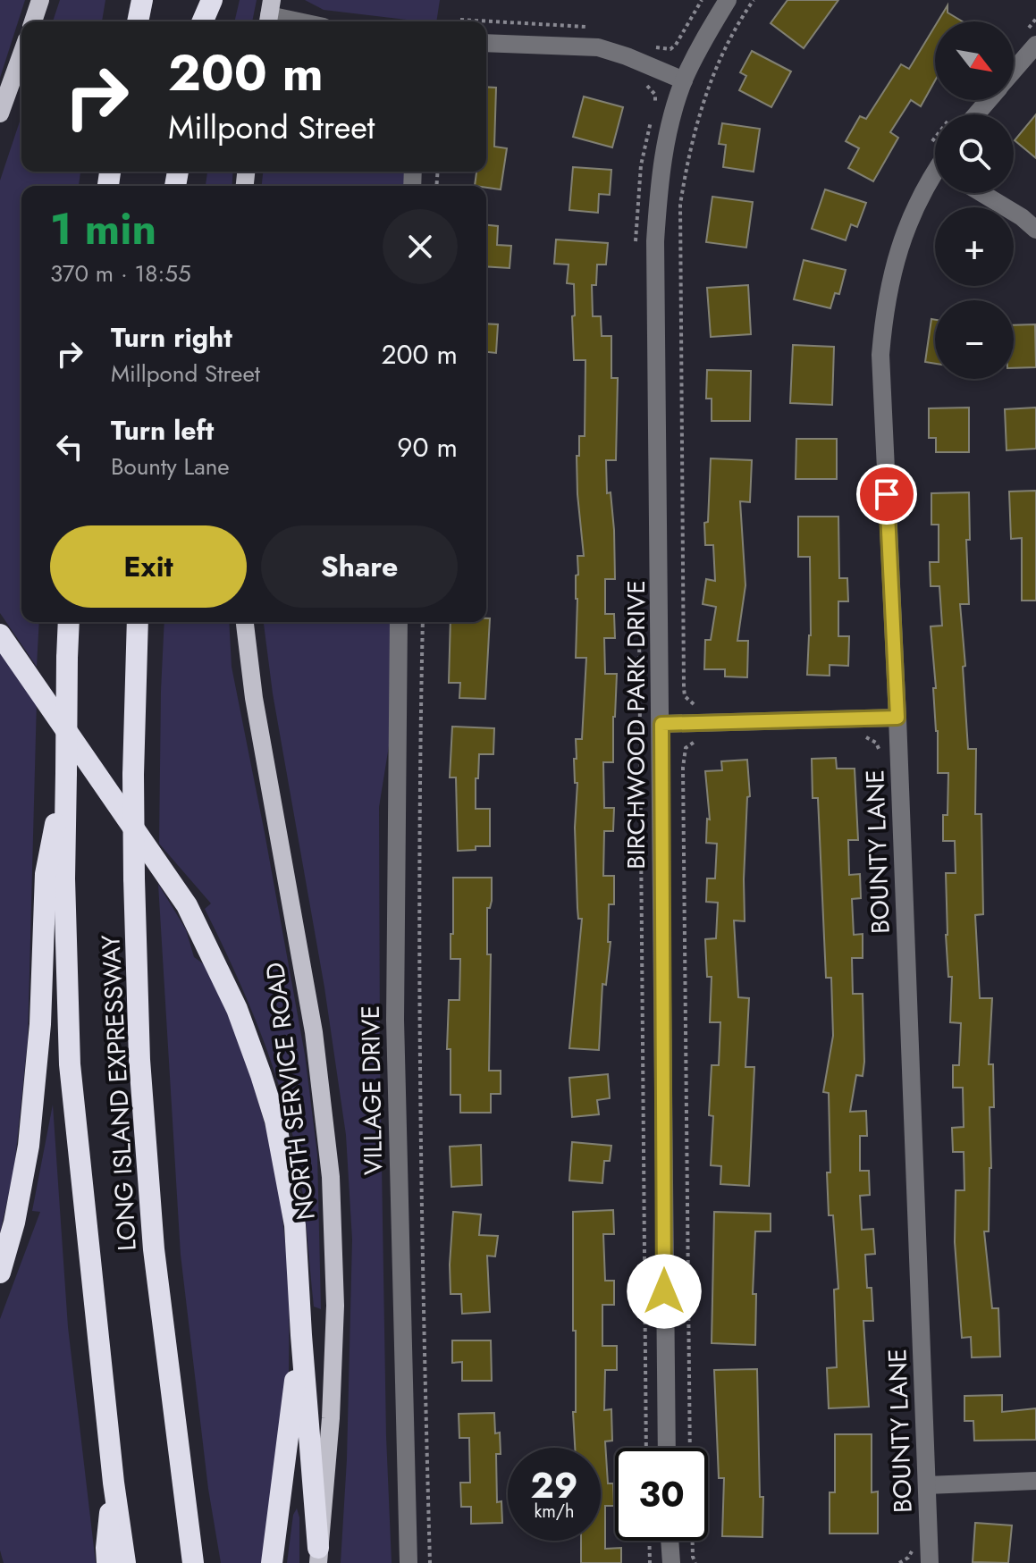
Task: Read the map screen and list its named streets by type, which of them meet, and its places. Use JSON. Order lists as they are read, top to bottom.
{
  "streets": {
    "highway": ["LONG ISLAND EXPRESSWAY"],
    "main road": ["NORTH SERVICE ROAD"],
    "street": ["BIRCHWOOD PARK DRIVE", "BOUNTY LANE", "VILLAGE DRIVE"]
  },
  "north": "bottom right",
  "page": {
    "map_buttons": ["+", "−"],
    "turn": ["200 m", "Millpond Street"],
    "heading": ["1 min", "370 m · 18:55"],
    "list": [
      {
        "name": "Turn right",
        "note": "Millpond Street",
        "value": "200 m"
      },
      {
        "name": "Turn left",
        "note": "Bounty Lane",
        "value": "90 m"
      }
    ],
    "buttons": ["Exit", "Share"],
    "speed": "29 km/h",
    "limit": "30"
  }
}
